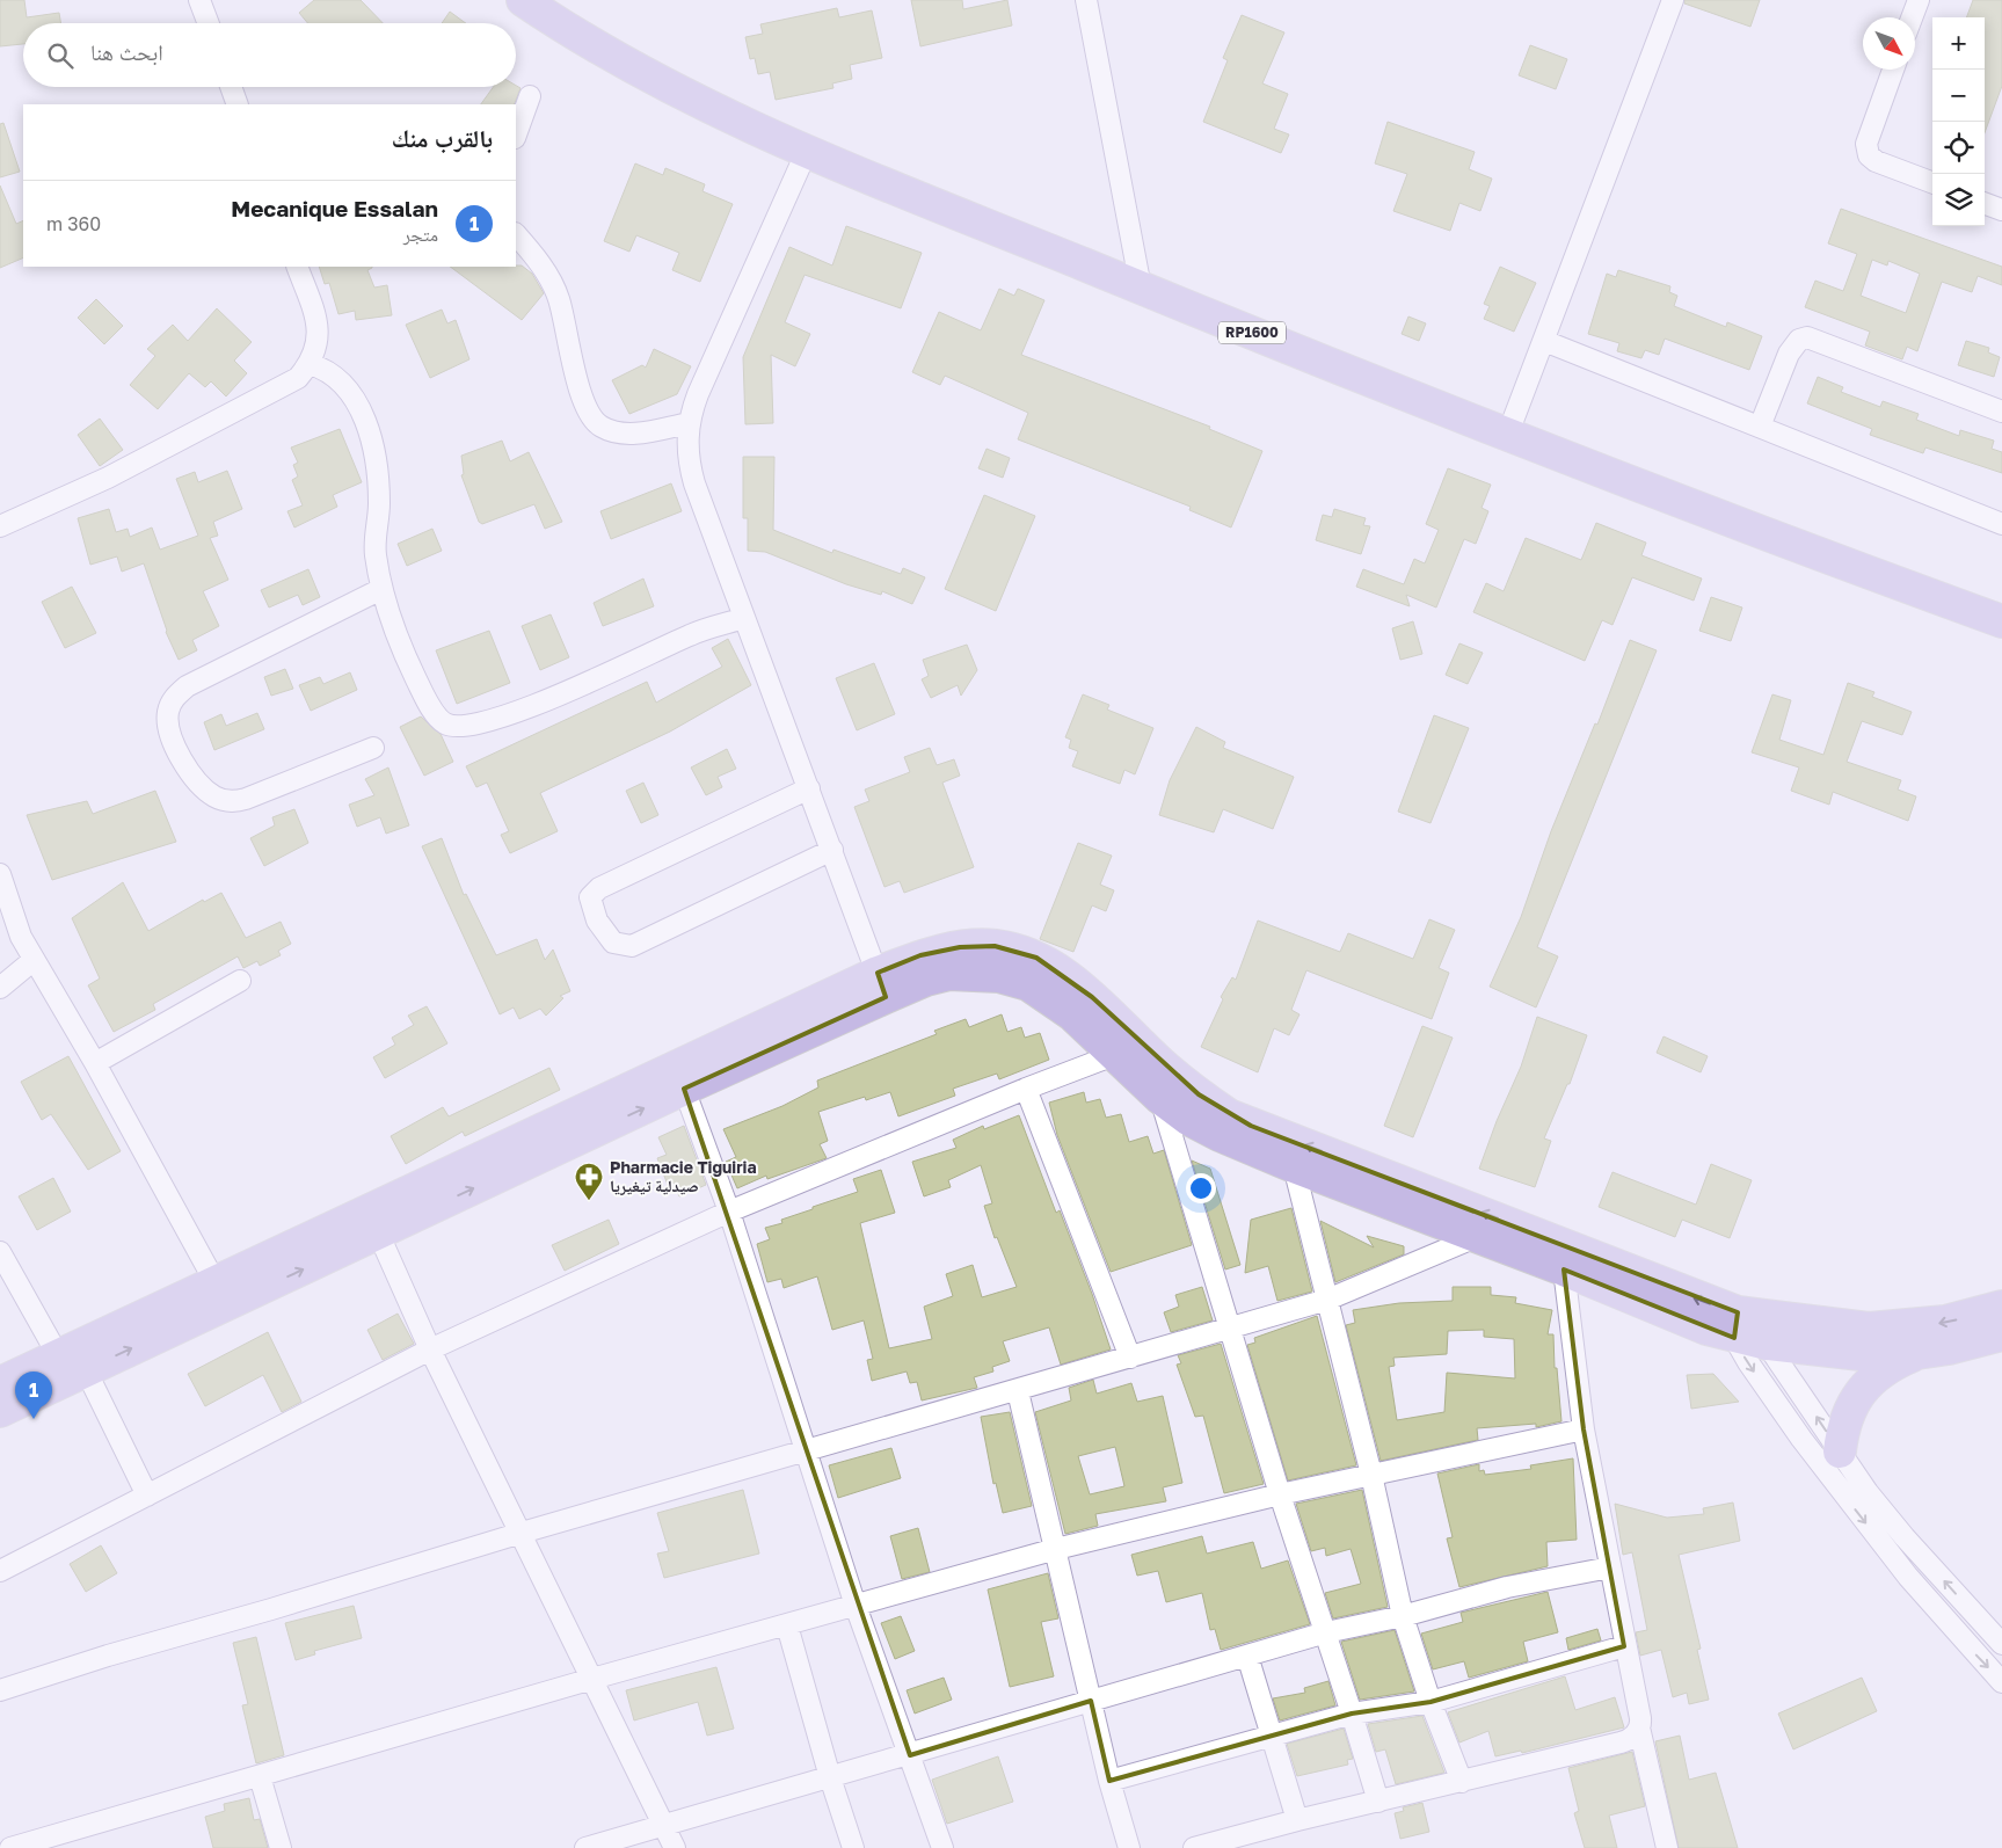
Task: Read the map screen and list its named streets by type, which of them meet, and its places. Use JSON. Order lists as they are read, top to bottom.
{
  "streets": {
    "main road": ["RP1600"]
  },
  "places": {
    "pharmacy": ["Pharmacie Tiguiria صيدلية تيغيريا"]
  },
  "north": "bottom right",
  "page": {
    "map_buttons": ["+", "−"],
    "search": "ابحث هنا",
    "heading": "بالقرب منك",
    "list": [
      {
        "mark": "1",
        "name": "Mecanique Essalan",
        "note": "متجر",
        "value": "360 m"
      }
    ],
    "pins": "1"
  }
}
